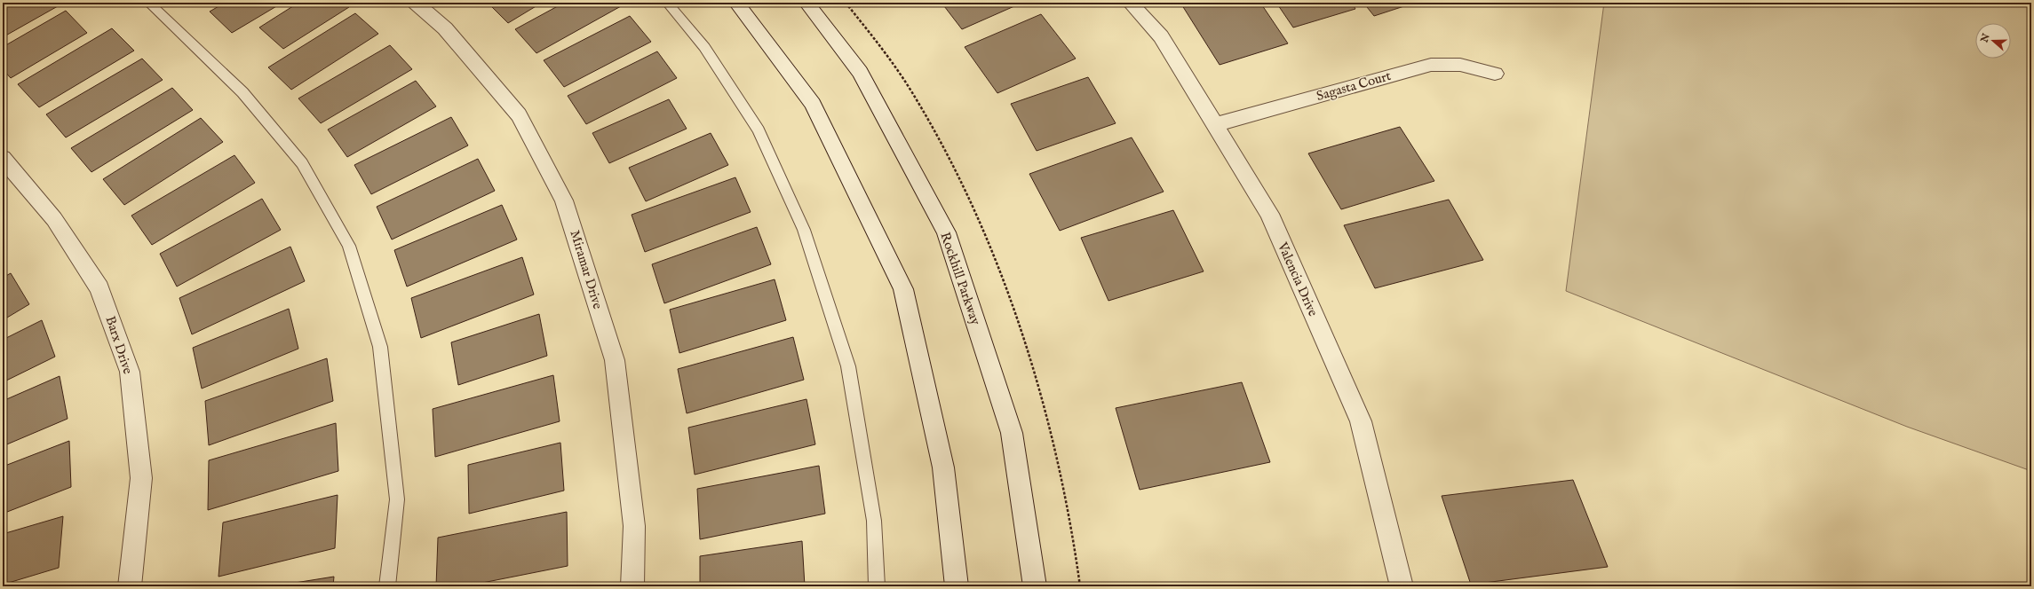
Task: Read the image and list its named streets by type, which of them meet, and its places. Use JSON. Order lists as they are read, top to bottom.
{
  "streets": {
    "street": [
      "Sagasta Court",
      "Miramar Drive",
      "Rockhill Parkway",
      "Valencia Drive",
      "Barx Drive"
    ]
  },
  "crossings": [
    ["Sagasta Court", "Valencia Drive"]
  ],
  "north": "left"
}
